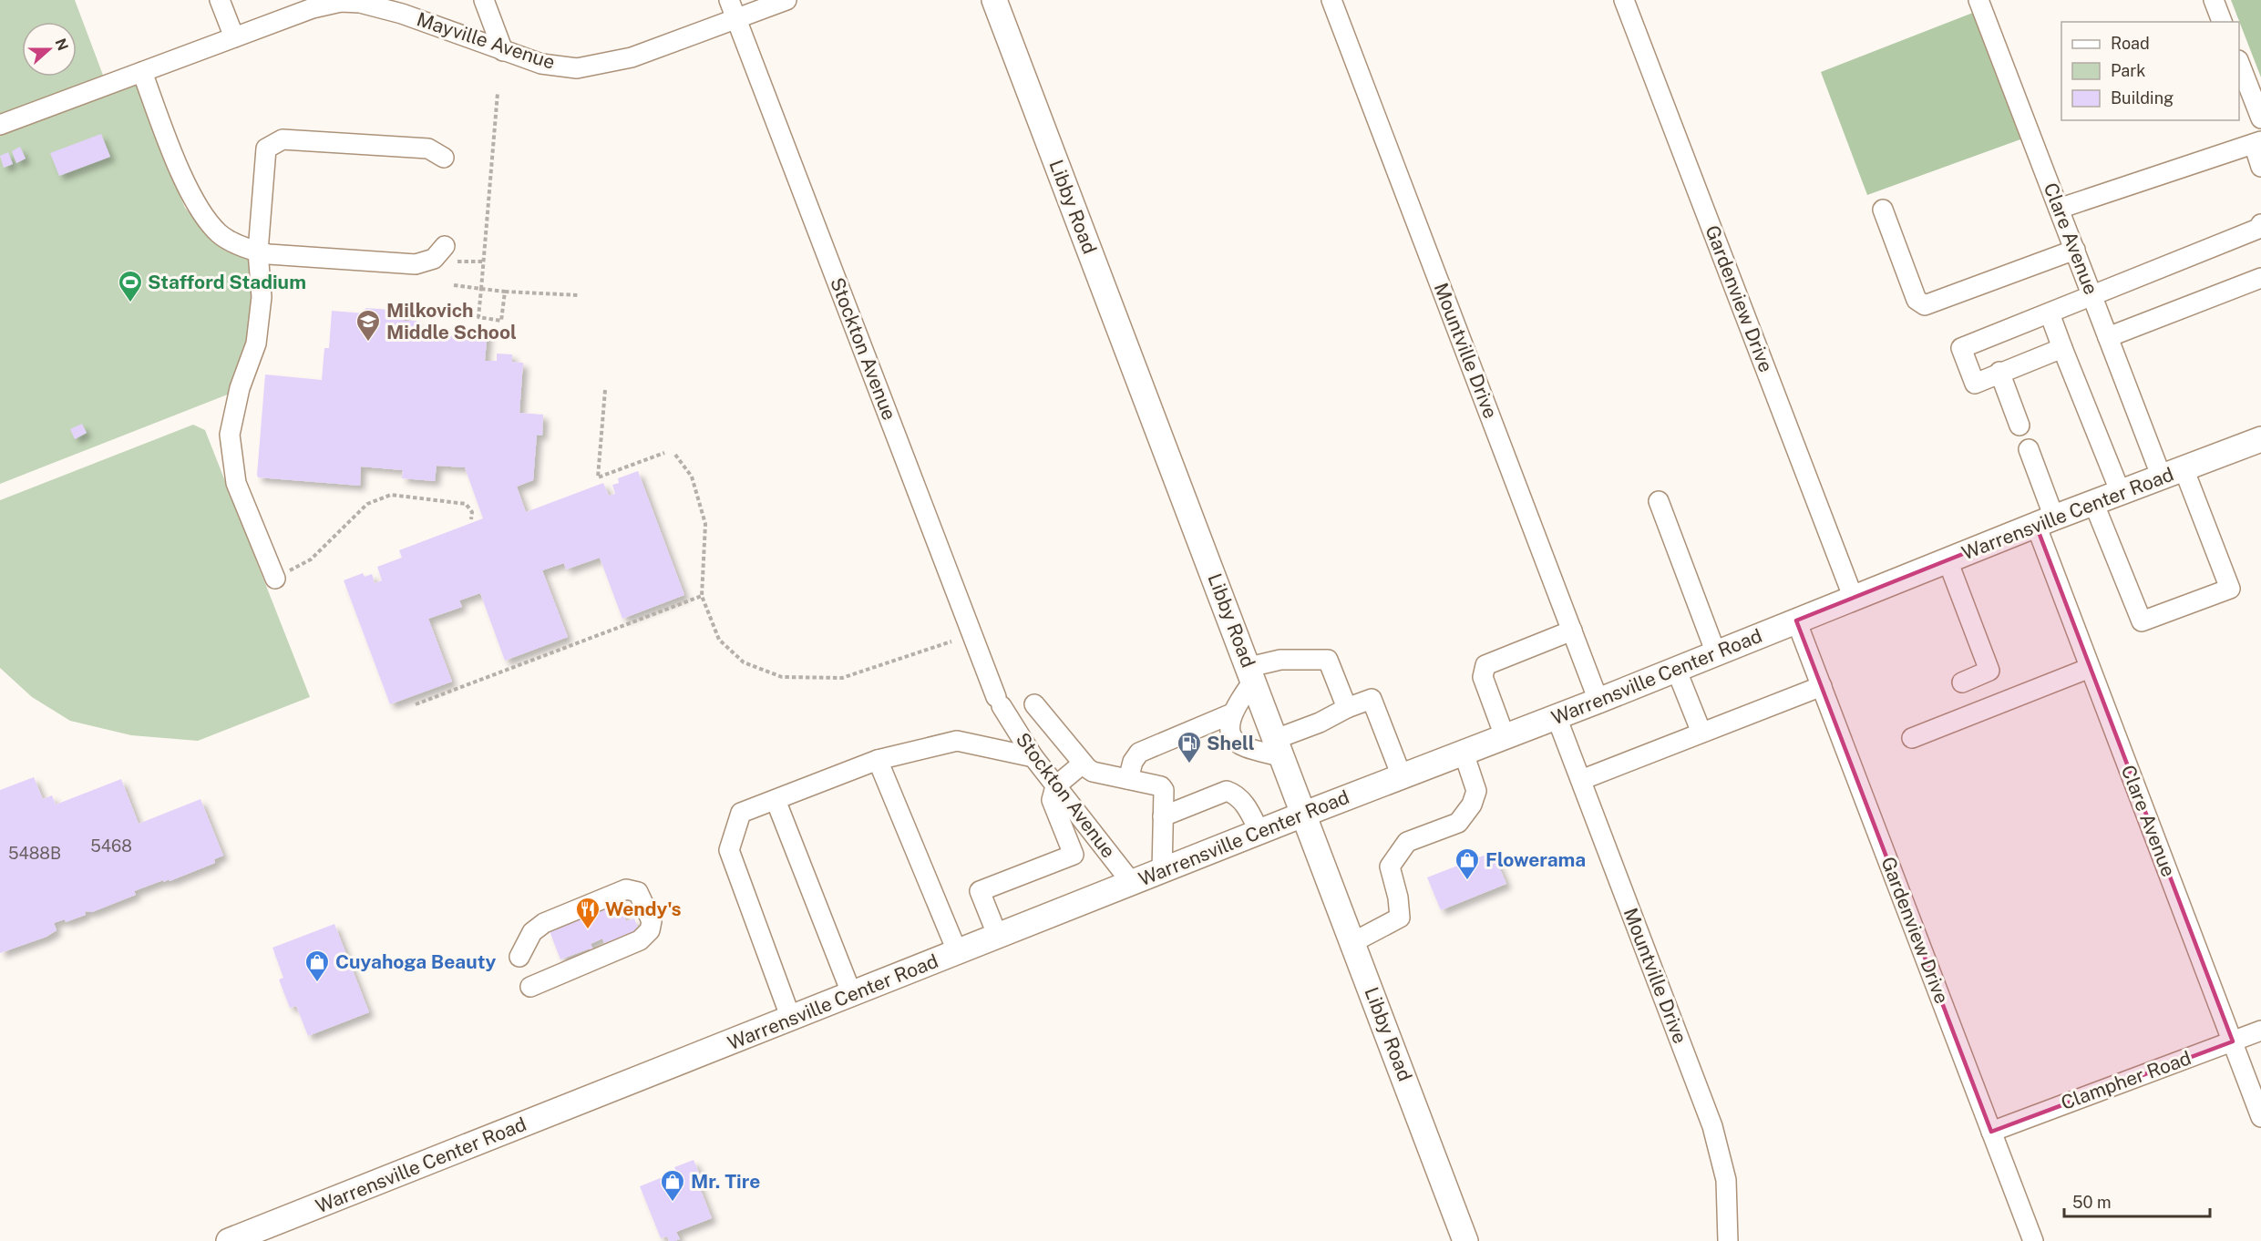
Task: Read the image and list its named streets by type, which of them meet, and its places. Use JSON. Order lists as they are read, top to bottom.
{
  "streets": {
    "main road": ["Libby Road", "Warrensville Center Road"],
    "street": [
      "Mayville Avenue",
      "Clare Avenue",
      "Gardenview Drive",
      "Stockton Avenue",
      "Mountville Drive",
      "Clampher Road"
    ]
  },
  "crossings": [
    ["Mayville Avenue", "Stockton Avenue"],
    ["Libby Road", "Warrensville Center Road"],
    ["Clare Avenue", "Warrensville Center Road"],
    ["Clare Avenue", "Clampher Road"],
    ["Gardenview Drive", "Warrensville Center Road"],
    ["Gardenview Drive", "Clampher Road"],
    ["Stockton Avenue", "Warrensville Center Road"],
    ["Mountville Drive", "Warrensville Center Road"]
  ],
  "places": {
    "sports": ["Stafford Stadium"],
    "school or university": ["Milkovich Middle School"],
    "fuel station": ["Shell"],
    "shop": ["Flowerama", "Cuyahoga Beauty", "Mr. Tire"],
    "restaurant": ["Wendy's"]
  },
  "house_numbers": ["5468", "5488B"],
  "legend": ["Road", "Park", "Building"],
  "scale_bar": "50 m",
  "north": "right"
}
